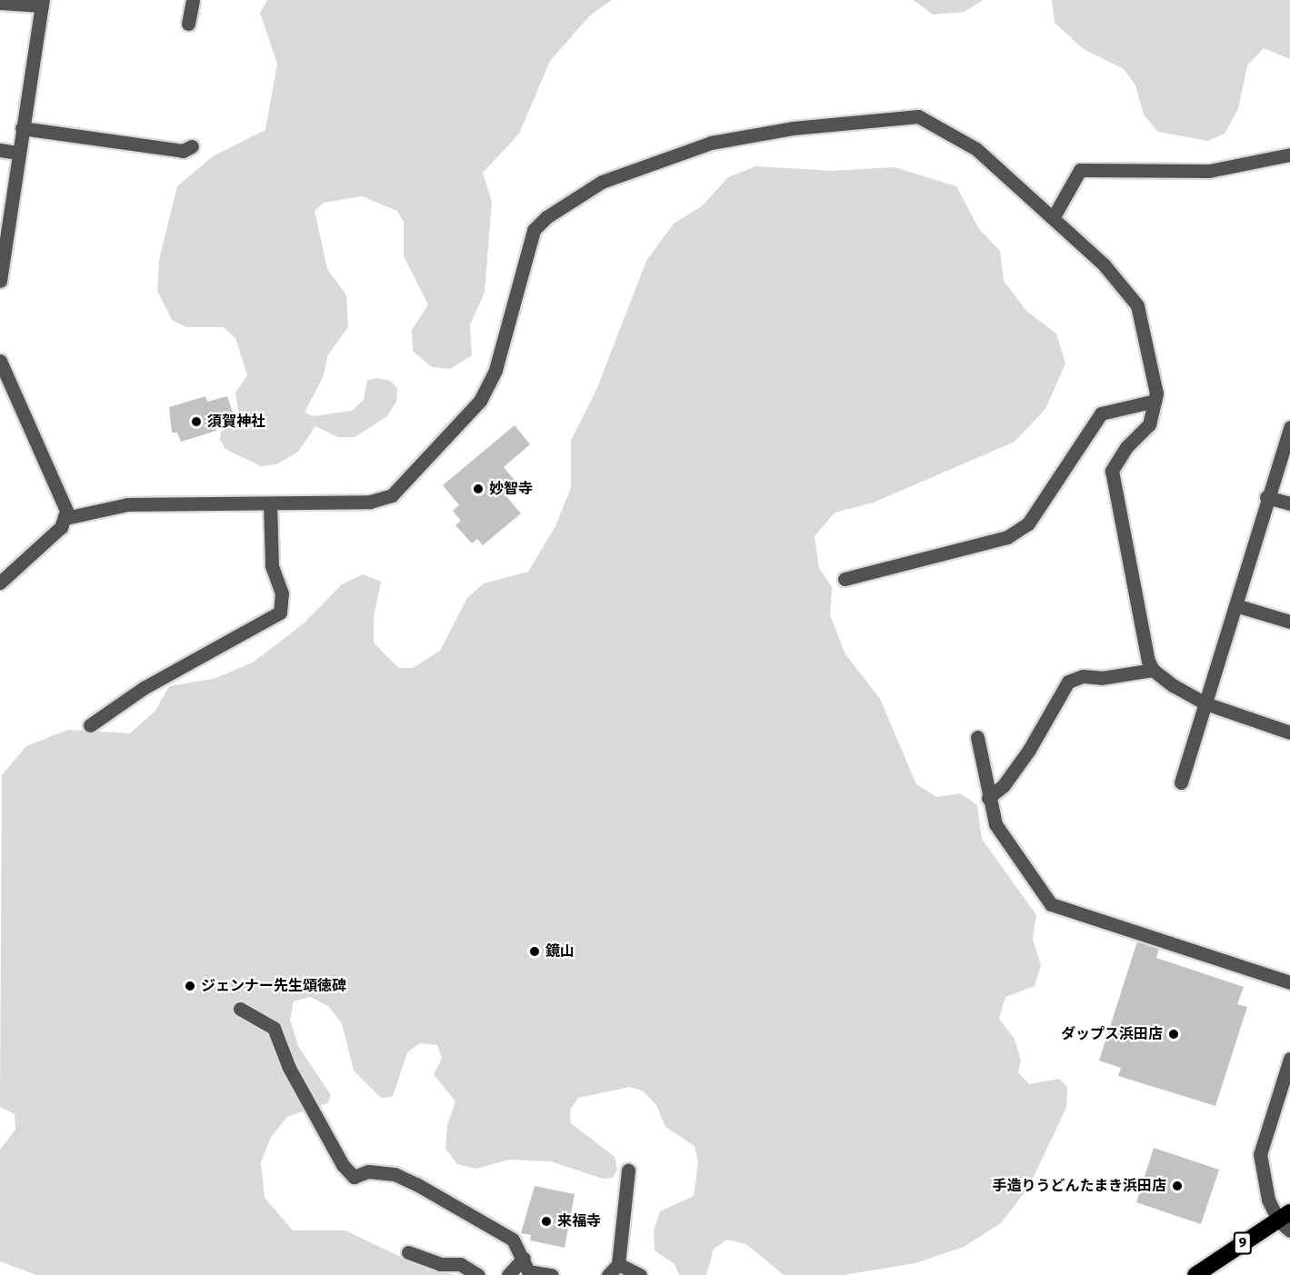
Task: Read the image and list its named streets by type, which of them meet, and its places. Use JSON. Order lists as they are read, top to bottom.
{
  "streets": {
    "highway": ["9"]
  },
  "places": [
    "須賀神社",
    "妙智寺",
    "鏡山",
    "ジェンナー先生頌徳碑",
    "ダップス浜田店",
    "手造りうどんたまき浜田店",
    "来福寺"
  ]
}
